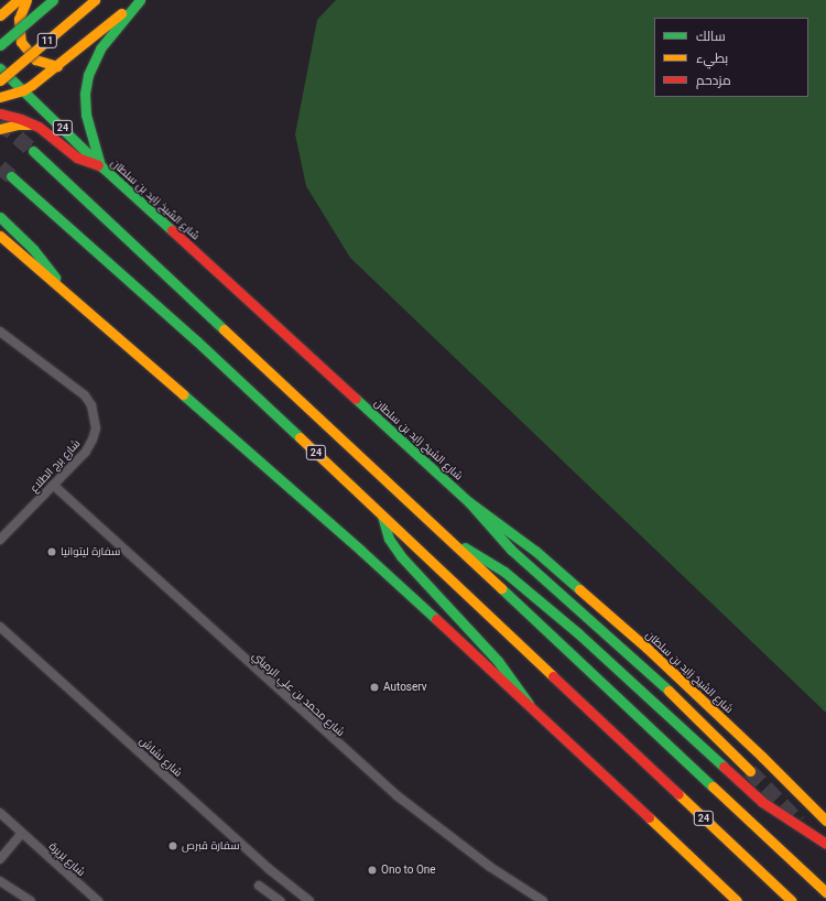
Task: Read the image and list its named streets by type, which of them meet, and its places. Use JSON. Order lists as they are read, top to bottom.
{
  "streets": {
    "main road": ["11", "24", "شارع الشيخ زايد بن سلطان"],
    "street": [
      "شارع برج الطلاع",
      "شارع محمد بن علي الرميثي",
      "شارع نشاش",
      "شارع يَريِرة"
    ]
  },
  "crossings": [
    ["24", "شارع الشيخ زايد بن سلطان"],
    ["شارع برج الطلاع", "شارع محمد بن علي الرميثي"]
  ],
  "places": [
    "سفارة ليتوانيا",
    "Autoserv",
    "سفارة قبرص",
    "Ono to One"
  ],
  "legend": ["سالك", "بطيء", "مزدحم"]
}
